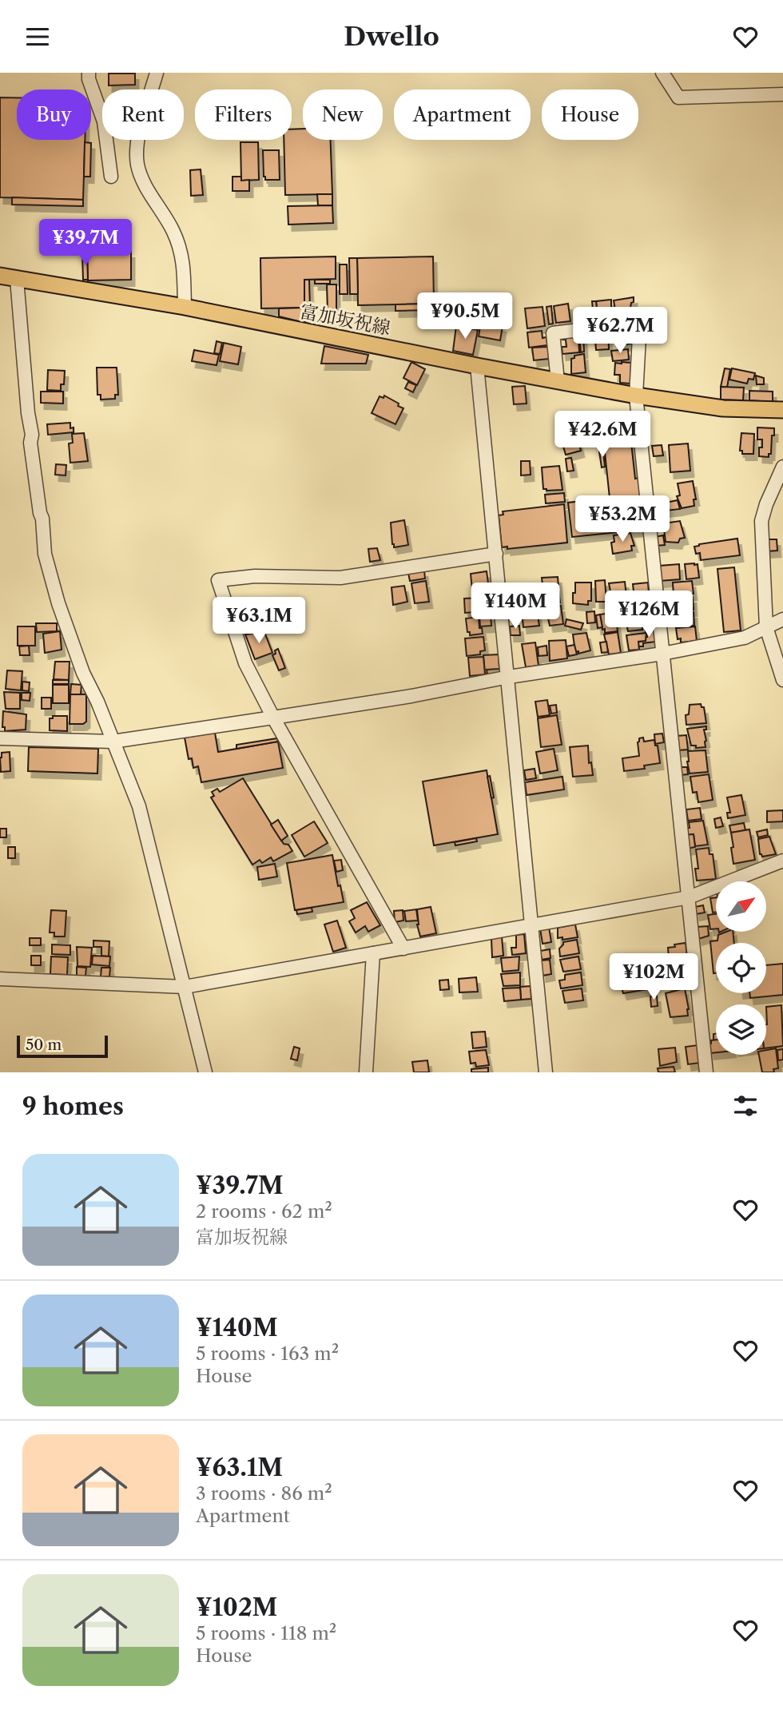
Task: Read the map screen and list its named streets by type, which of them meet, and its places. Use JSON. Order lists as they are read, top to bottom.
{
  "streets": {
    "main road": ["富加坂祝線"]
  },
  "scale_bar": "50 m",
  "north": "top right",
  "page": {
    "header": "Dwello",
    "chip": [
      "Buy",
      "Rent",
      "Filters",
      "New",
      "Apartment",
      "House"
    ],
    "price": [
      "¥39.7M",
      "¥90.5M",
      "¥62.7M",
      "¥42.6M",
      "¥53.2M",
      "¥140M",
      "¥126M",
      "¥63.1M",
      "¥102M"
    ],
    "scale": "50 m",
    "heading": "9 homes",
    "list": [
      {
        "name": "¥39.7M",
        "note": "2 rooms · 62 m² · 富加坂祝線"
      },
      {
        "name": "¥140M",
        "note": "5 rooms · 163 m² · House"
      },
      {
        "name": "¥63.1M",
        "note": "3 rooms · 86 m² · Apartment"
      },
      {
        "name": "¥102M",
        "note": "5 rooms · 118 m² · House"
      }
    ]
  }
}
